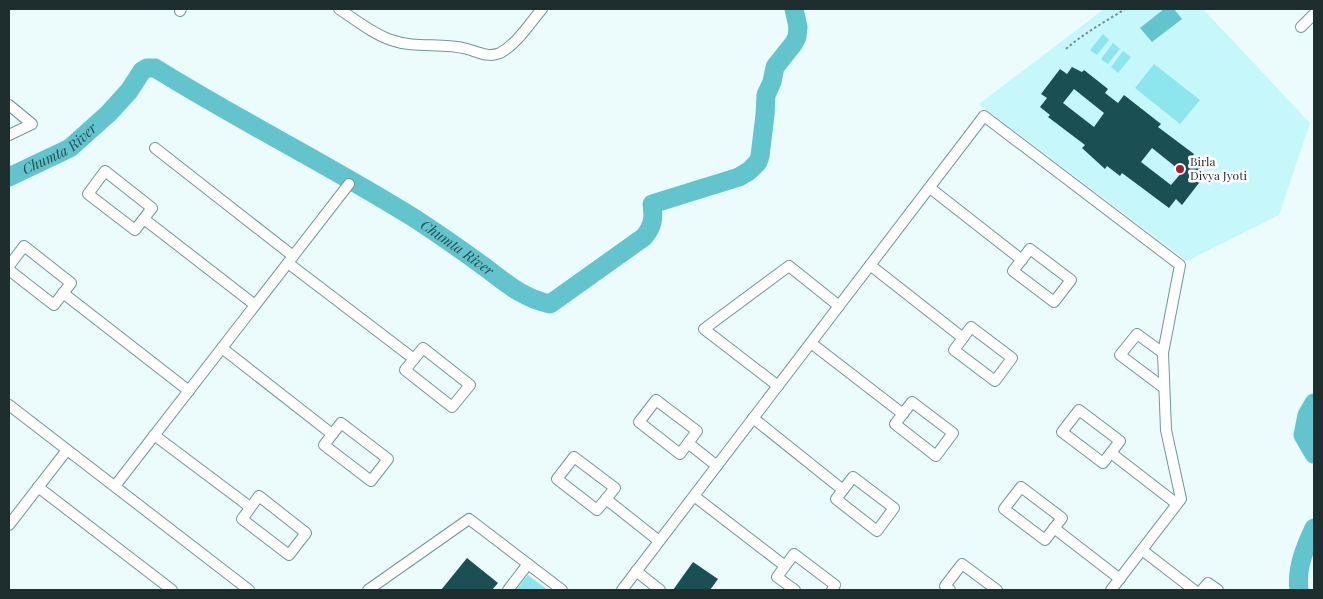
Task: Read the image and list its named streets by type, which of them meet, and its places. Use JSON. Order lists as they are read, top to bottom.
{
  "water": ["Chumta River"],
  "places": ["Birla Divya Jyoti"]
}
